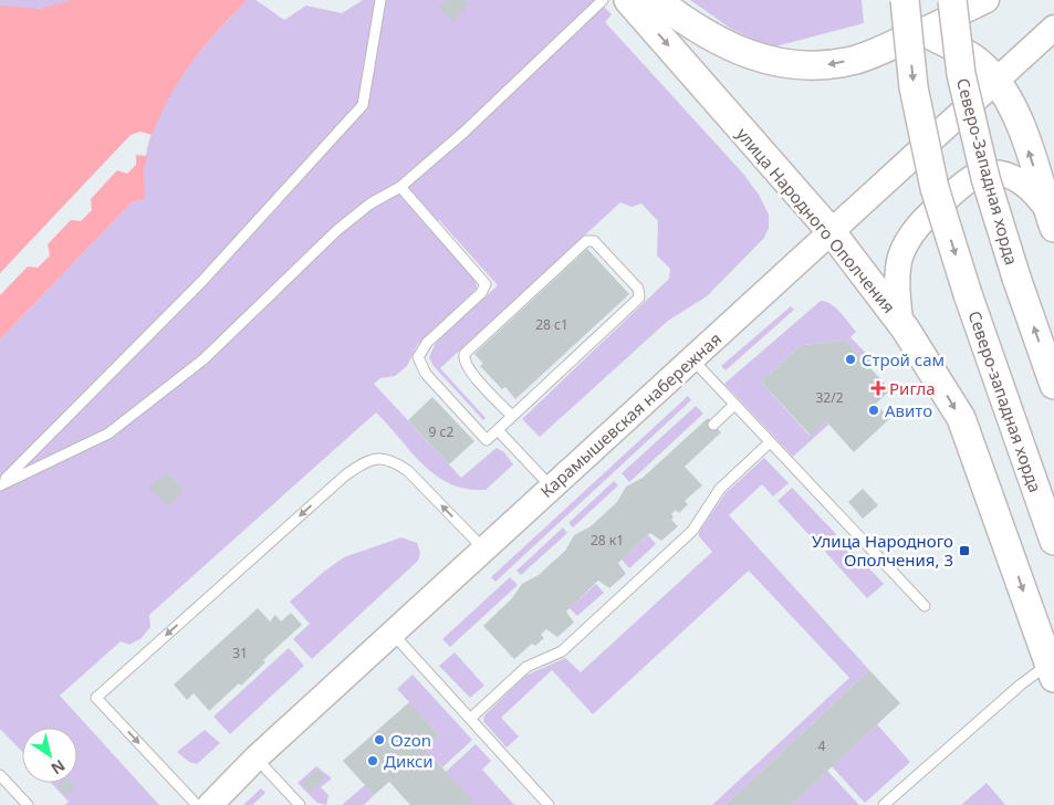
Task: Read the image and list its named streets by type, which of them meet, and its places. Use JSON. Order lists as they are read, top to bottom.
{
  "streets": {
    "main road": ["Северо-Западная хорда", "улица Народного Ополчения", "Северо-западная хорда"],
    "street": ["Карамышевская набережная"]
  },
  "crossings": [
    ["Северо-Западная хорда", "Северо-западная хорда"],
    ["улица Народного Ополчения", "Карамышевская набережная"]
  ],
  "one_way": ["улица Народного Ополчения"],
  "places": {
    "other": [
      "Строй сам",
      "Авито",
      "Ozon",
      "Дикси"
    ],
    "health": ["Ригла"],
    "transit": ["Улица Народного Ополчения, 3"]
  },
  "house_numbers": [
    "28 с1",
    "32/2",
    "9 с2",
    "28 к1",
    "31",
    "4"
  ],
  "north": "bottom right"
}
